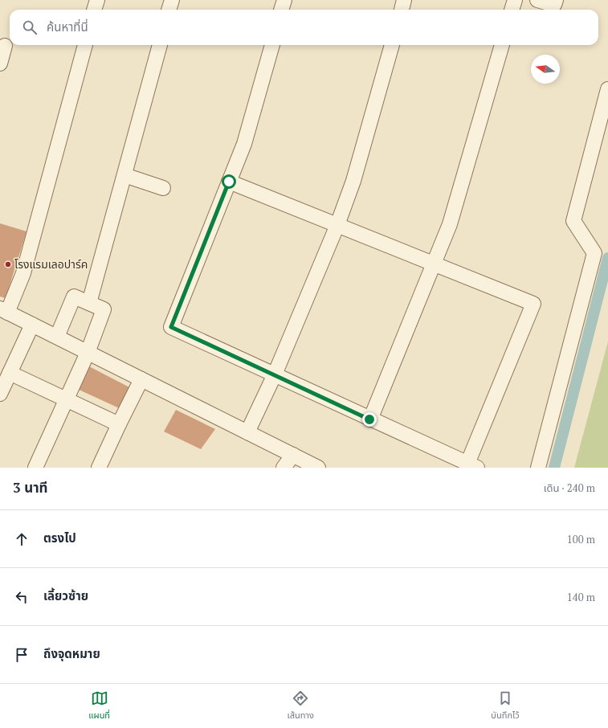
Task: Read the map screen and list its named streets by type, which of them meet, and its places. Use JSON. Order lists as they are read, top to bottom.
{
  "places": ["โรงแรมเลอปาร์ค"],
  "north": "left",
  "page": {
    "search": "ค้นหาที่นี่",
    "heading": ["3 นาที", "เดิน · 240 m"],
    "list": [
      ["ตรงไป", "100 m"],
      ["เลี้ยวซ้าย", "140 m"],
      "ถึงจุดหมาย"
    ],
    "nav": ["แผนที่", "เส้นทาง", "บันทึกไว้"]
  }
}
